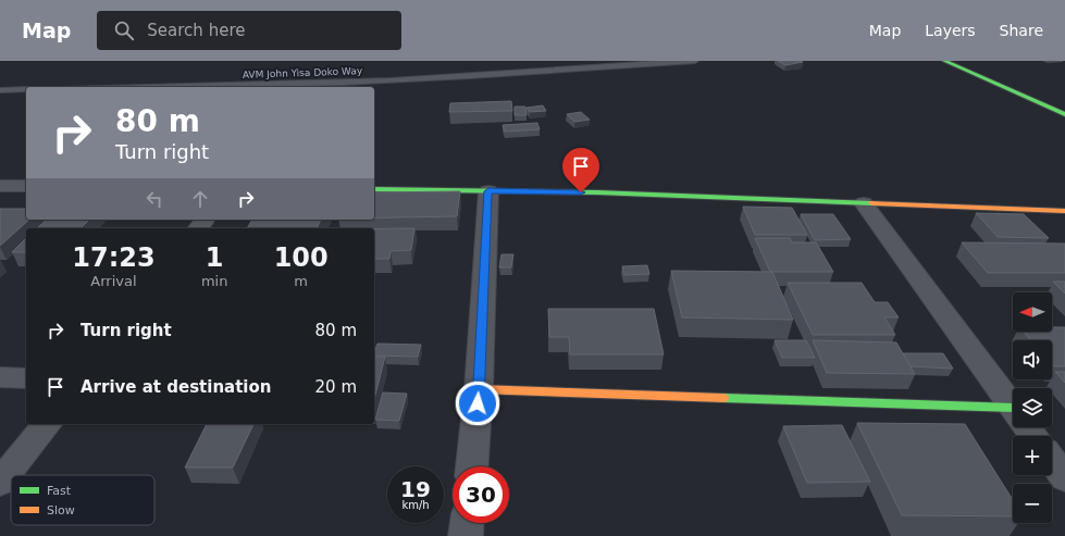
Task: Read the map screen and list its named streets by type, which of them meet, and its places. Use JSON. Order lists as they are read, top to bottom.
{
  "streets": {
    "lane": ["AVM John Yisa Doko Way"]
  },
  "legend": ["Fast", "Slow"],
  "north": "left",
  "page": {
    "header": "Map",
    "search": "Search here",
    "nav": ["Map", "Layers", "Share"],
    "turn": ["80 m", "Turn right"],
    "eta": [
      "17:23",
      "Arrival",
      "1",
      "min",
      "100",
      "m"
    ],
    "map_buttons": ["+", "−"],
    "list": [
      {
        "name": "Turn right",
        "value": "80 m"
      },
      {
        "name": "Arrive at destination",
        "value": "20 m"
      }
    ],
    "speed": "19 km/h",
    "limit": "30"
  }
}
